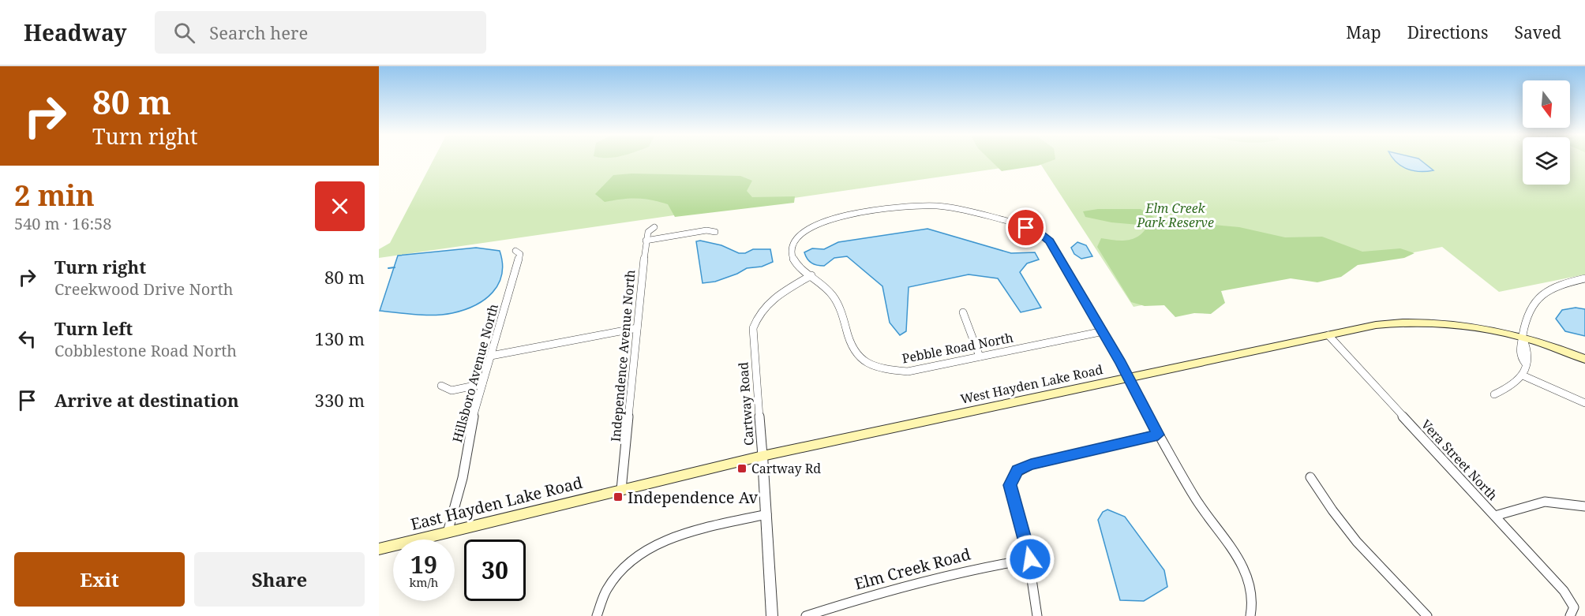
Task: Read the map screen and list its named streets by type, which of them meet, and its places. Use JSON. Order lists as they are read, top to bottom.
{
  "streets": {
    "main road": ["West Hayden Lake Road", "East Hayden Lake Road"],
    "street": [
      "Pebble Road North",
      "Independence Avenue North",
      "Hillsboro Avenue North",
      "Cartway Road",
      "Vera Street North",
      "Elm Creek Road"
    ]
  },
  "crossings": [
    ["Pebble Road North", "West Hayden Lake Road"],
    ["Pebble Road North", "Cartway Road"],
    ["Independence Avenue North", "West Hayden Lake Road"],
    ["Independence Avenue North", "East Hayden Lake Road"],
    ["Hillsboro Avenue North", "East Hayden Lake Road"],
    ["West Hayden Lake Road", "Cartway Road"],
    ["West Hayden Lake Road", "Vera Street North"],
    ["West Hayden Lake Road", "East Hayden Lake Road"]
  ],
  "parks": ["Elm Creek Park Reserve"],
  "places": {
    "transit": ["Cartway Rd", "Independence Av"]
  },
  "north": "bottom",
  "page": {
    "header": "Headway",
    "search": "Search here",
    "nav": ["Map", "Directions", "Saved"],
    "turn": ["80 m", "Turn right"],
    "heading": ["2 min", "540 m · 16:58"],
    "list": [
      {
        "name": "Turn right",
        "note": "Creekwood Drive North",
        "value": "80 m"
      },
      {
        "name": "Turn left",
        "note": "Cobblestone Road North",
        "value": "130 m"
      },
      {
        "name": "Arrive at destination",
        "value": "330 m"
      }
    ],
    "speed": "19 km/h",
    "limit": "30",
    "buttons": ["Exit", "Share"]
  }
}
